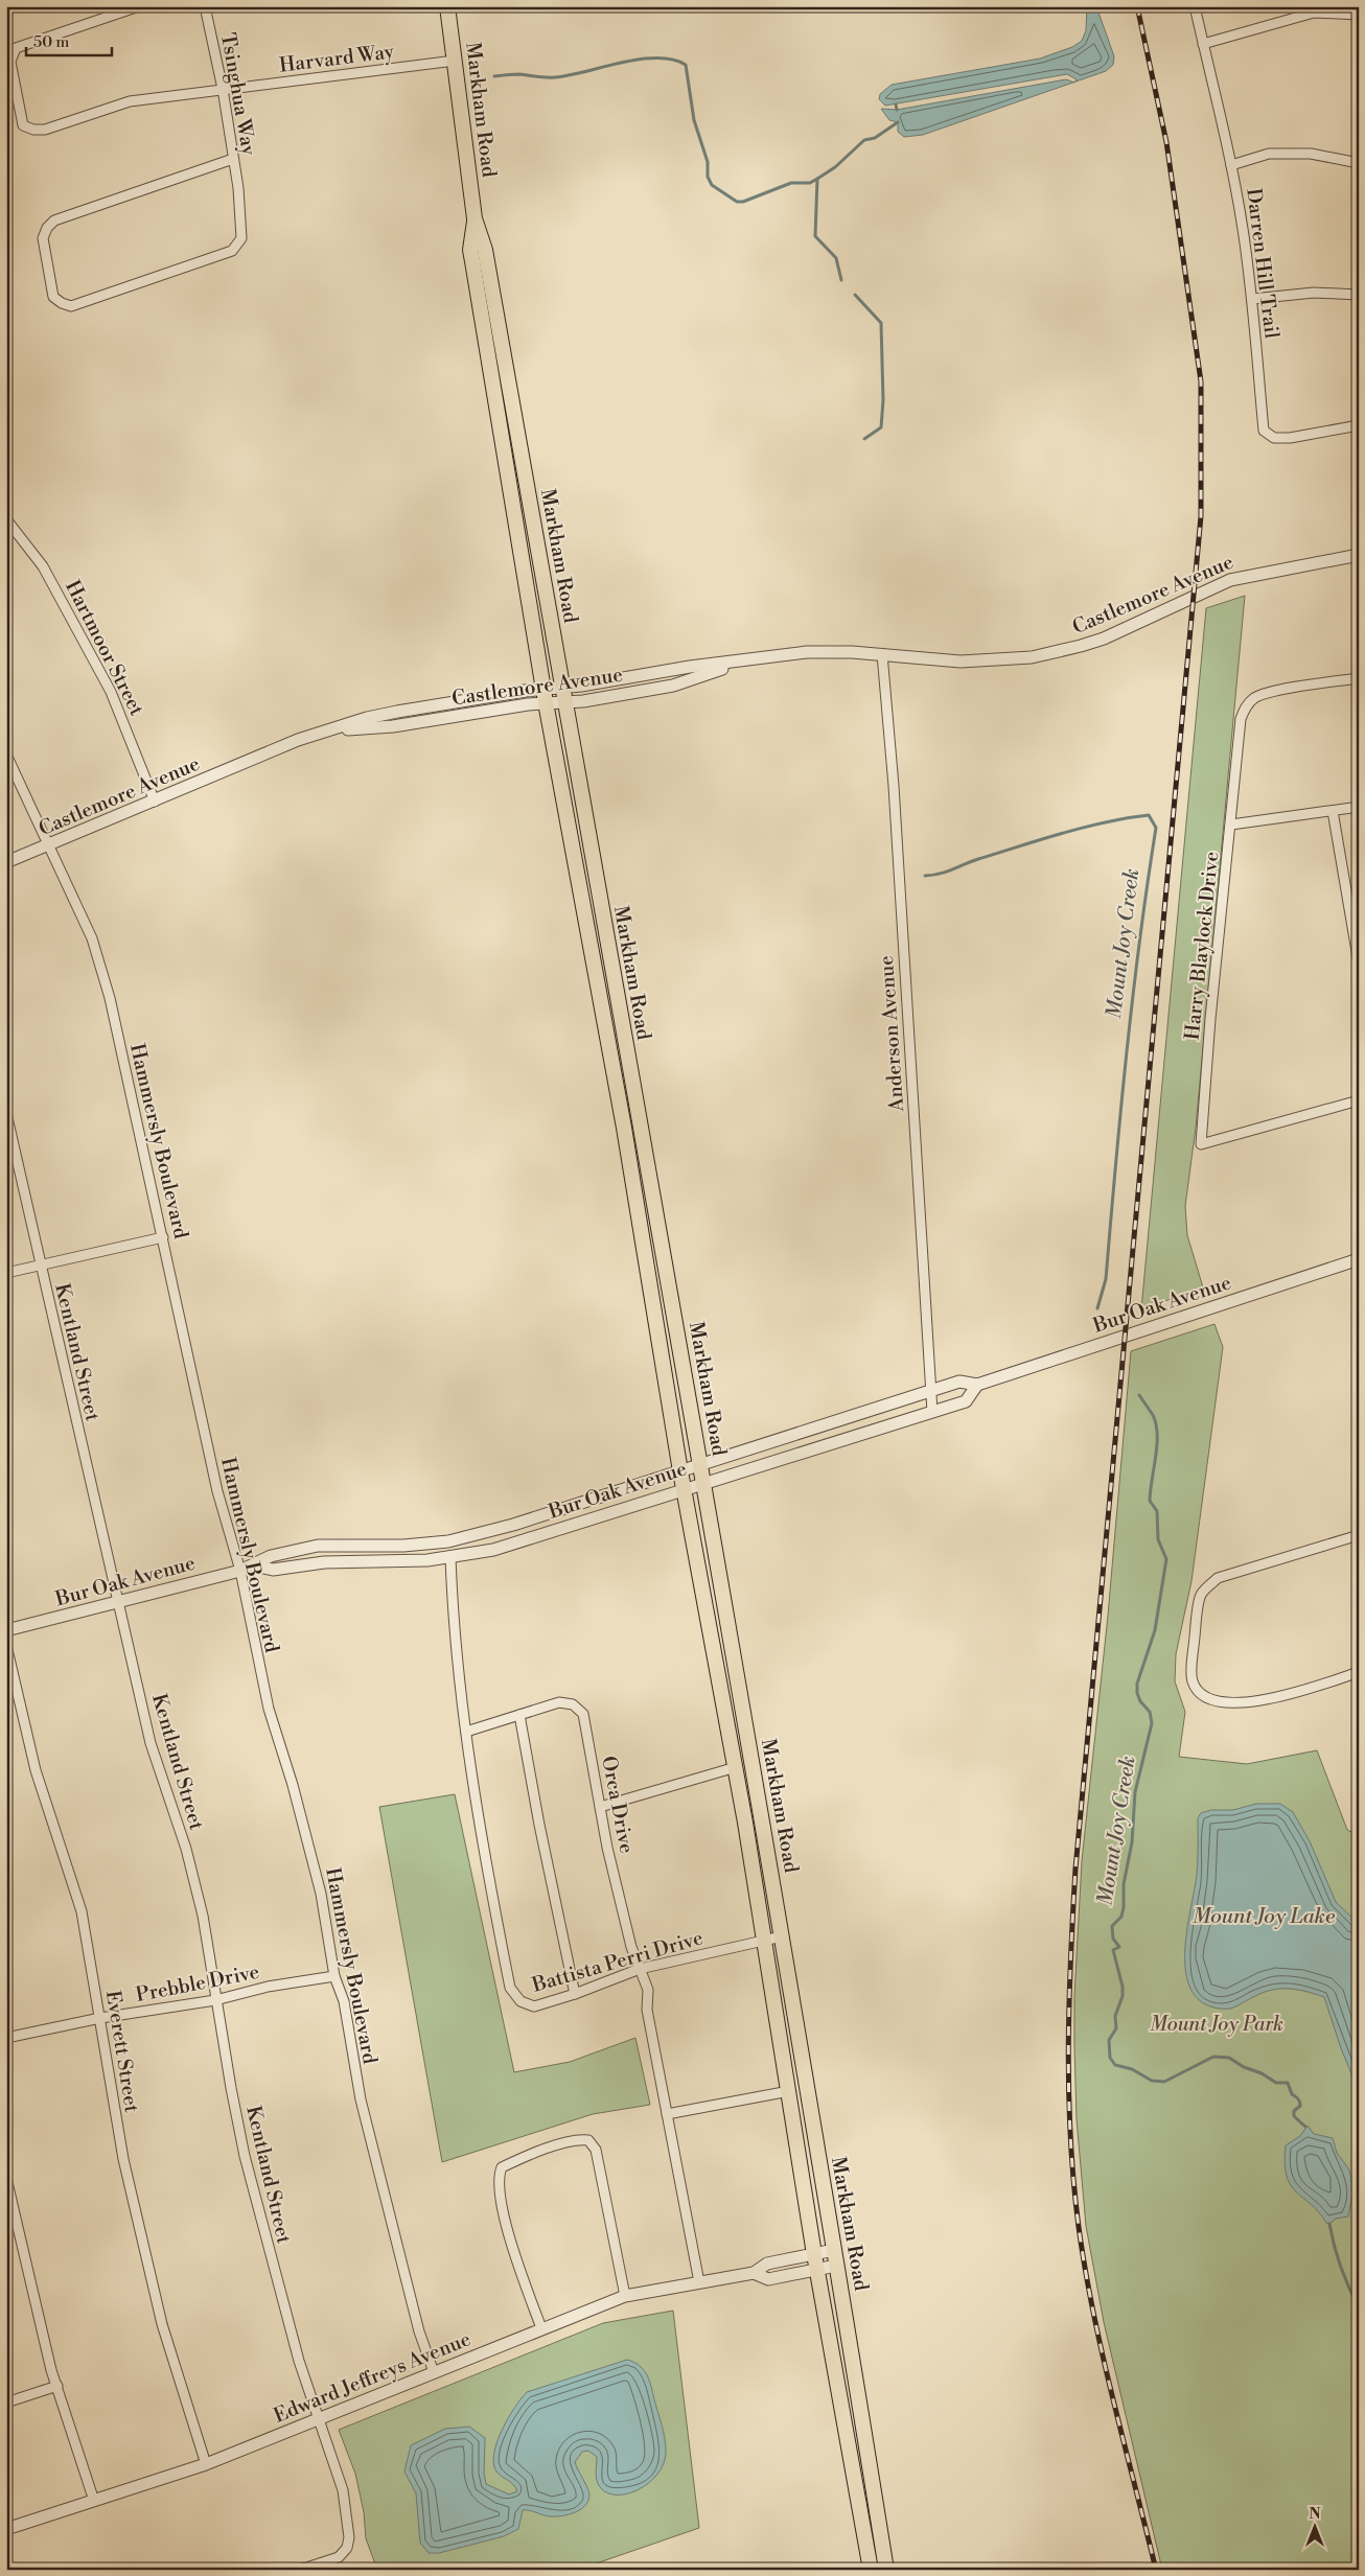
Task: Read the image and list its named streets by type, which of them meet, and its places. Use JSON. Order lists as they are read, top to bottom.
{
  "streets": {
    "main road": ["Markham Road"],
    "street": [
      "Harvard Way",
      "Tsinghua Way",
      "Darren Hill Trail",
      "Castlemore Avenue",
      "Hartmoor Street",
      "Harry Blaylock Drive",
      "Anderson Avenue",
      "Hammersly Boulevard",
      "Bur Oak Avenue",
      "Kentland Street",
      "Orca Drive",
      "Battista Perri Drive",
      "Prebble Drive",
      "Everett Street",
      "Edward Jeffreys Avenue"
    ]
  },
  "crossings": [
    ["Harvard Way", "Tsinghua Way"],
    ["Harvard Way", "Markham Road"],
    ["Markham Road", "Castlemore Avenue"],
    ["Markham Road", "Bur Oak Avenue"],
    ["Markham Road", "Battista Perri Drive"],
    ["Markham Road", "Edward Jeffreys Avenue"],
    ["Castlemore Avenue", "Hartmoor Street"],
    ["Castlemore Avenue", "Anderson Avenue"],
    ["Castlemore Avenue", "Hammersly Boulevard"],
    ["Anderson Avenue", "Bur Oak Avenue"],
    ["Hammersly Boulevard", "Bur Oak Avenue"],
    ["Hammersly Boulevard", "Prebble Drive"],
    ["Hammersly Boulevard", "Edward Jeffreys Avenue"],
    ["Bur Oak Avenue", "Kentland Street"],
    ["Bur Oak Avenue", "Battista Perri Drive"],
    ["Kentland Street", "Prebble Drive"],
    ["Kentland Street", "Edward Jeffreys Avenue"],
    ["Orca Drive", "Battista Perri Drive"],
    ["Orca Drive", "Edward Jeffreys Avenue"],
    ["Prebble Drive", "Everett Street"],
    ["Everett Street", "Edward Jeffreys Avenue"]
  ],
  "water": ["Mount Joy Creek", "Mount Joy Lake"],
  "parks": ["Mount Joy Park"],
  "scale_bar": "50 m",
  "north": "top"
}
